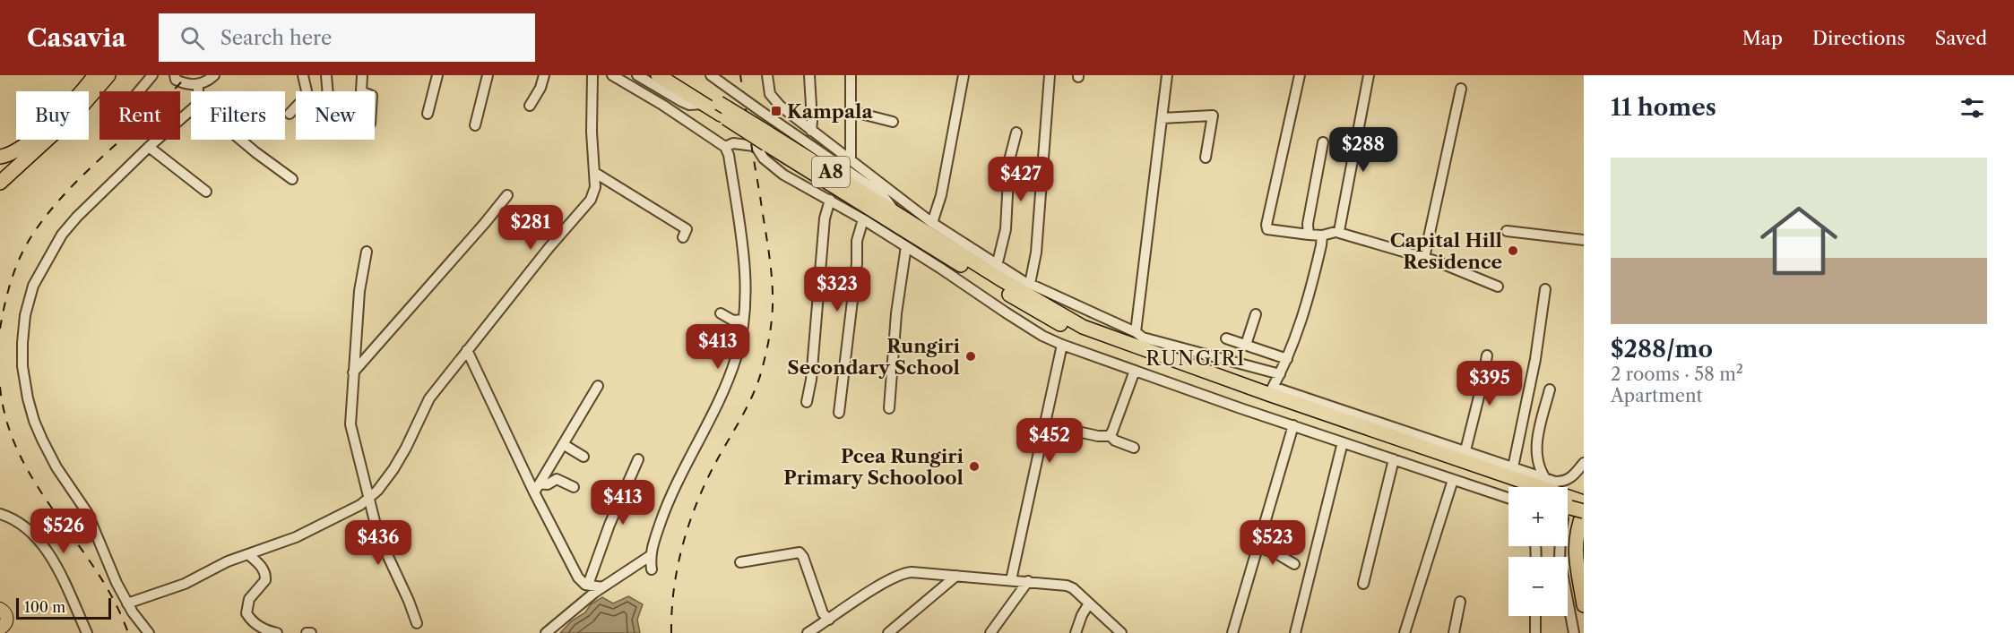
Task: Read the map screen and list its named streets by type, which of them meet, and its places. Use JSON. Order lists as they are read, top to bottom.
{
  "streets": {
    "highway": ["A8"]
  },
  "districts": ["RUNGIRI"],
  "places": {
    "transit": ["Kampala"],
    "other": ["Capital Hill Residence", "Rungiri Secondary School", "Pcea Rungiri Primary Schoolool"]
  },
  "scale_bar": "100 m",
  "page": {
    "header": "Casavia",
    "search": "Search here",
    "nav": ["Map", "Directions", "Saved"],
    "heading": "11 homes",
    "chip": [
      "Buy",
      "Rent",
      "Filters",
      "New"
    ],
    "price": [
      "$288",
      "$427",
      "$281",
      "$323",
      "$413",
      "$395",
      "$452",
      "$413",
      "$526",
      "$436",
      "$523"
    ],
    "list": [
      {
        "name": "$288/mo",
        "note": "2 rooms · 58 m² · Apartment"
      }
    ],
    "map_buttons": ["+", "−"],
    "scale": "100 m"
  }
}
